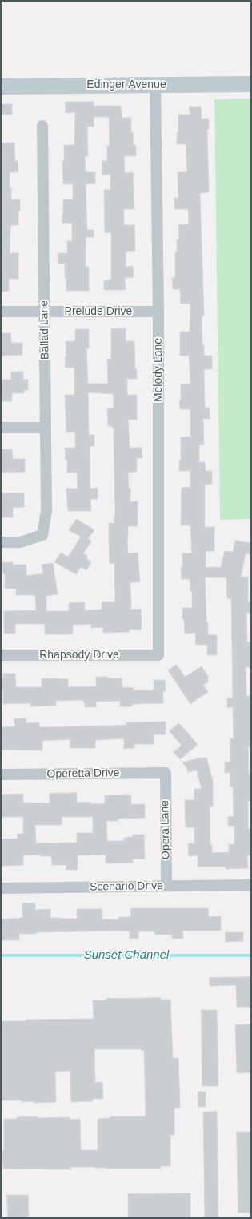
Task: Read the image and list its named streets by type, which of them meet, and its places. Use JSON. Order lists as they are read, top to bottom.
{
  "streets": {
    "main road": ["Edinger Avenue"],
    "street": [
      "Prelude Drive",
      "Ballad Lane",
      "Melody Lane",
      "Rhapsody Drive",
      "Operetta Drive",
      "Opera Lane",
      "Scenario Drive"
    ]
  },
  "crossings": [
    ["Edinger Avenue", "Melody Lane"],
    ["Prelude Drive", "Ballad Lane"],
    ["Prelude Drive", "Melody Lane"],
    ["Melody Lane", "Rhapsody Drive"],
    ["Operetta Drive", "Opera Lane"],
    ["Opera Lane", "Scenario Drive"]
  ],
  "water": ["Sunset Channel"]
}
